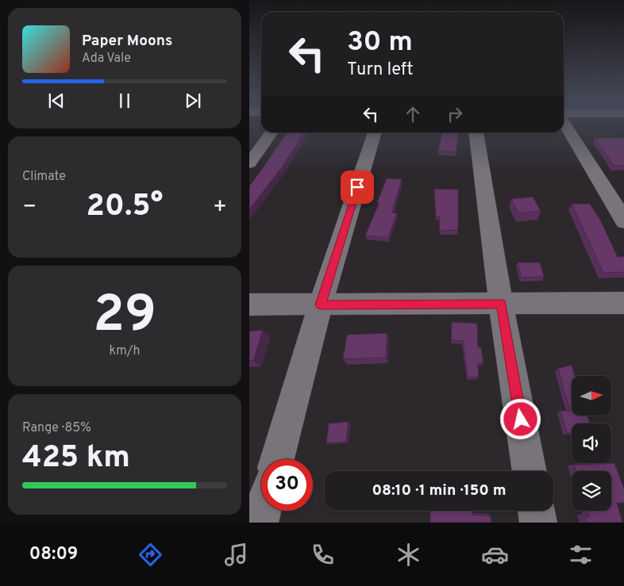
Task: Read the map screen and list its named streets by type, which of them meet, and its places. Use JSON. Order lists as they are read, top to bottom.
{
  "north": "right",
  "page": {
    "turn": ["30 m", "Turn left"],
    "song": ["Paper Moons", "Ada Vale"],
    "tile": [
      "Climate",
      ["29", "km/h"],
      ["Range · 85%", "425 km"]
    ],
    "heat": ["−", "20.5°", "+"],
    "limit": "30",
    "trip": "08:10 · 1 min · 150 m",
    "tabs": "08:09"
  }
}
